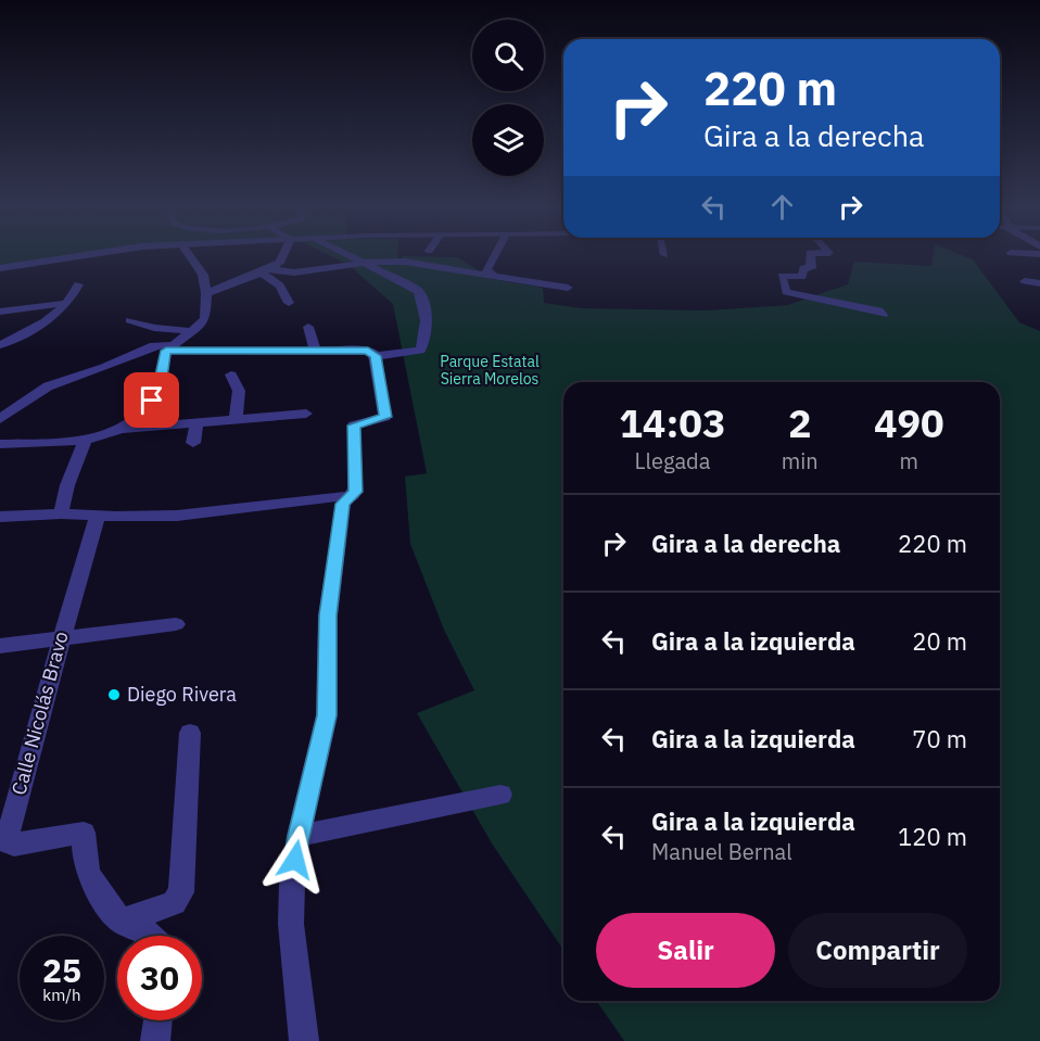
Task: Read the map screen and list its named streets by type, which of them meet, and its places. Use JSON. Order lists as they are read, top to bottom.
{
  "streets": {
    "street": ["Calle Nicolás Bravo"]
  },
  "parks": ["Parque Estatal Sierra Morelos"],
  "places": ["Diego Rivera"],
  "page": {
    "turn": ["220 m", "Gira a la derecha"],
    "eta": [
      "14:03",
      "Llegada",
      "2",
      "min",
      "490",
      "m"
    ],
    "list": [
      {
        "name": "Gira a la derecha",
        "value": "220 m"
      },
      {
        "name": "Gira a la izquierda",
        "value": "20 m"
      },
      {
        "name": "Gira a la izquierda",
        "value": "70 m"
      },
      {
        "name": "Gira a la izquierda",
        "note": "Manuel Bernal",
        "value": "120 m"
      }
    ],
    "buttons": ["Salir", "Compartir"],
    "speed": "25 km/h",
    "limit": "30"
  }
}
